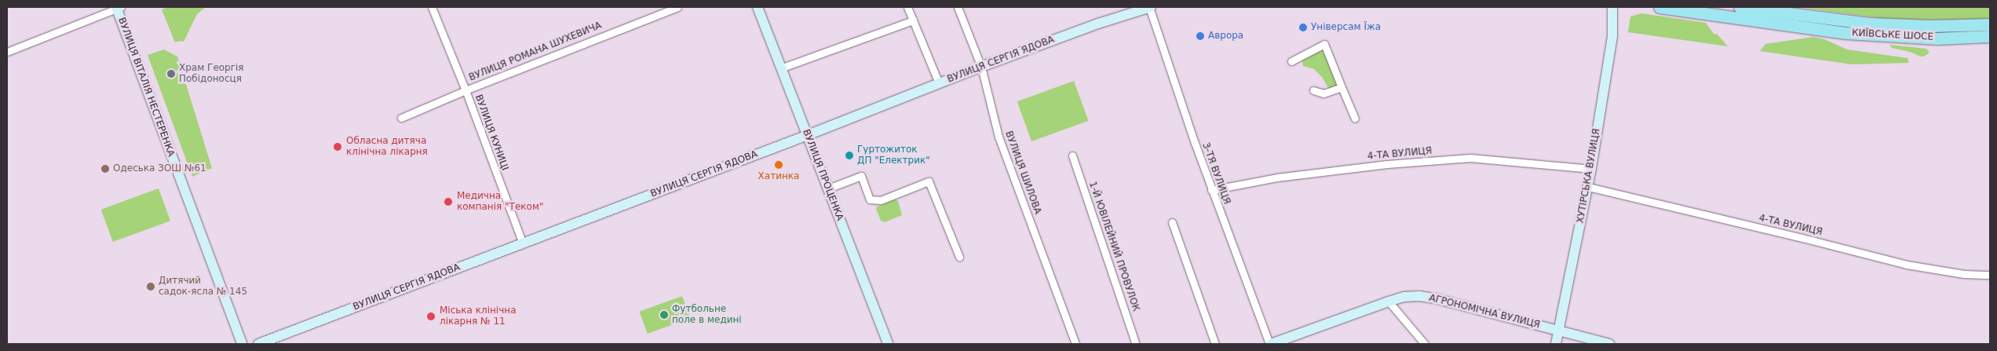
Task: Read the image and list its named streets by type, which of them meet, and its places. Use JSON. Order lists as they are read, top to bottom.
{
  "streets": {
    "main road": ["КИЇВСЬКЕ ШОСЕ"],
    "street": [
      "ВУЛИЦЯ РОМАНА ШУХЕВИЧА",
      "ВУЛИЦЯ СЕРГІЯ ЯДОВА",
      "ВУЛИЦЯ ВІТАЛІЯ НЕСТЕРЕНКА",
      "ВУЛИЦЯ КУНИЦІ",
      "4-ТА ВУЛИЦЯ",
      "ВУЛИЦЯ ШИЛОВА",
      "3-ТЯ ВУЛИЦЯ",
      "ВУЛИЦЯ ПРОЦЕНКА",
      "ХУТІРСЬКА ВУЛИЦЯ",
      "1-Й ЮВІЛЕЙНИЙ ПРОВУЛОК",
      "АГРОНОМІЧНА ВУЛИЦЯ"
    ]
  },
  "crossings": [
    ["ВУЛИЦЯ РОМАНА ШУХЕВИЧА", "ВУЛИЦЯ КУНИЦІ"],
    ["ВУЛИЦЯ СЕРГІЯ ЯДОВА", "ВУЛИЦЯ КУНИЦІ"],
    ["ВУЛИЦЯ СЕРГІЯ ЯДОВА", "ВУЛИЦЯ ШИЛОВА"],
    ["ВУЛИЦЯ СЕРГІЯ ЯДОВА", "3-ТЯ ВУЛИЦЯ"],
    ["ВУЛИЦЯ СЕРГІЯ ЯДОВА", "ВУЛИЦЯ ПРОЦЕНКА"],
    ["4-ТА ВУЛИЦЯ", "3-ТЯ ВУЛИЦЯ"],
    ["4-ТА ВУЛИЦЯ", "ХУТІРСЬКА ВУЛИЦЯ"],
    ["3-ТЯ ВУЛИЦЯ", "АГРОНОМІЧНА ВУЛИЦЯ"],
    ["ХУТІРСЬКА ВУЛИЦЯ", "АГРОНОМІЧНА ВУЛИЦЯ"]
  ],
  "places": [
    "Універсам Їжа",
    "Аврора",
    "Храм Георгія Побідоносця",
    "Обласна дитяча клінічна лікарня",
    "Гуртожиток ДП \"Електрик\"",
    "Хатинка",
    "Одеська ЗОШ №61",
    "Медична компанія \"Теком\"",
    "Дитячий садок-ясла № 145",
    "Футбольне поле в медині",
    "Міська клінічна лікарня № 11"
  ]
}
